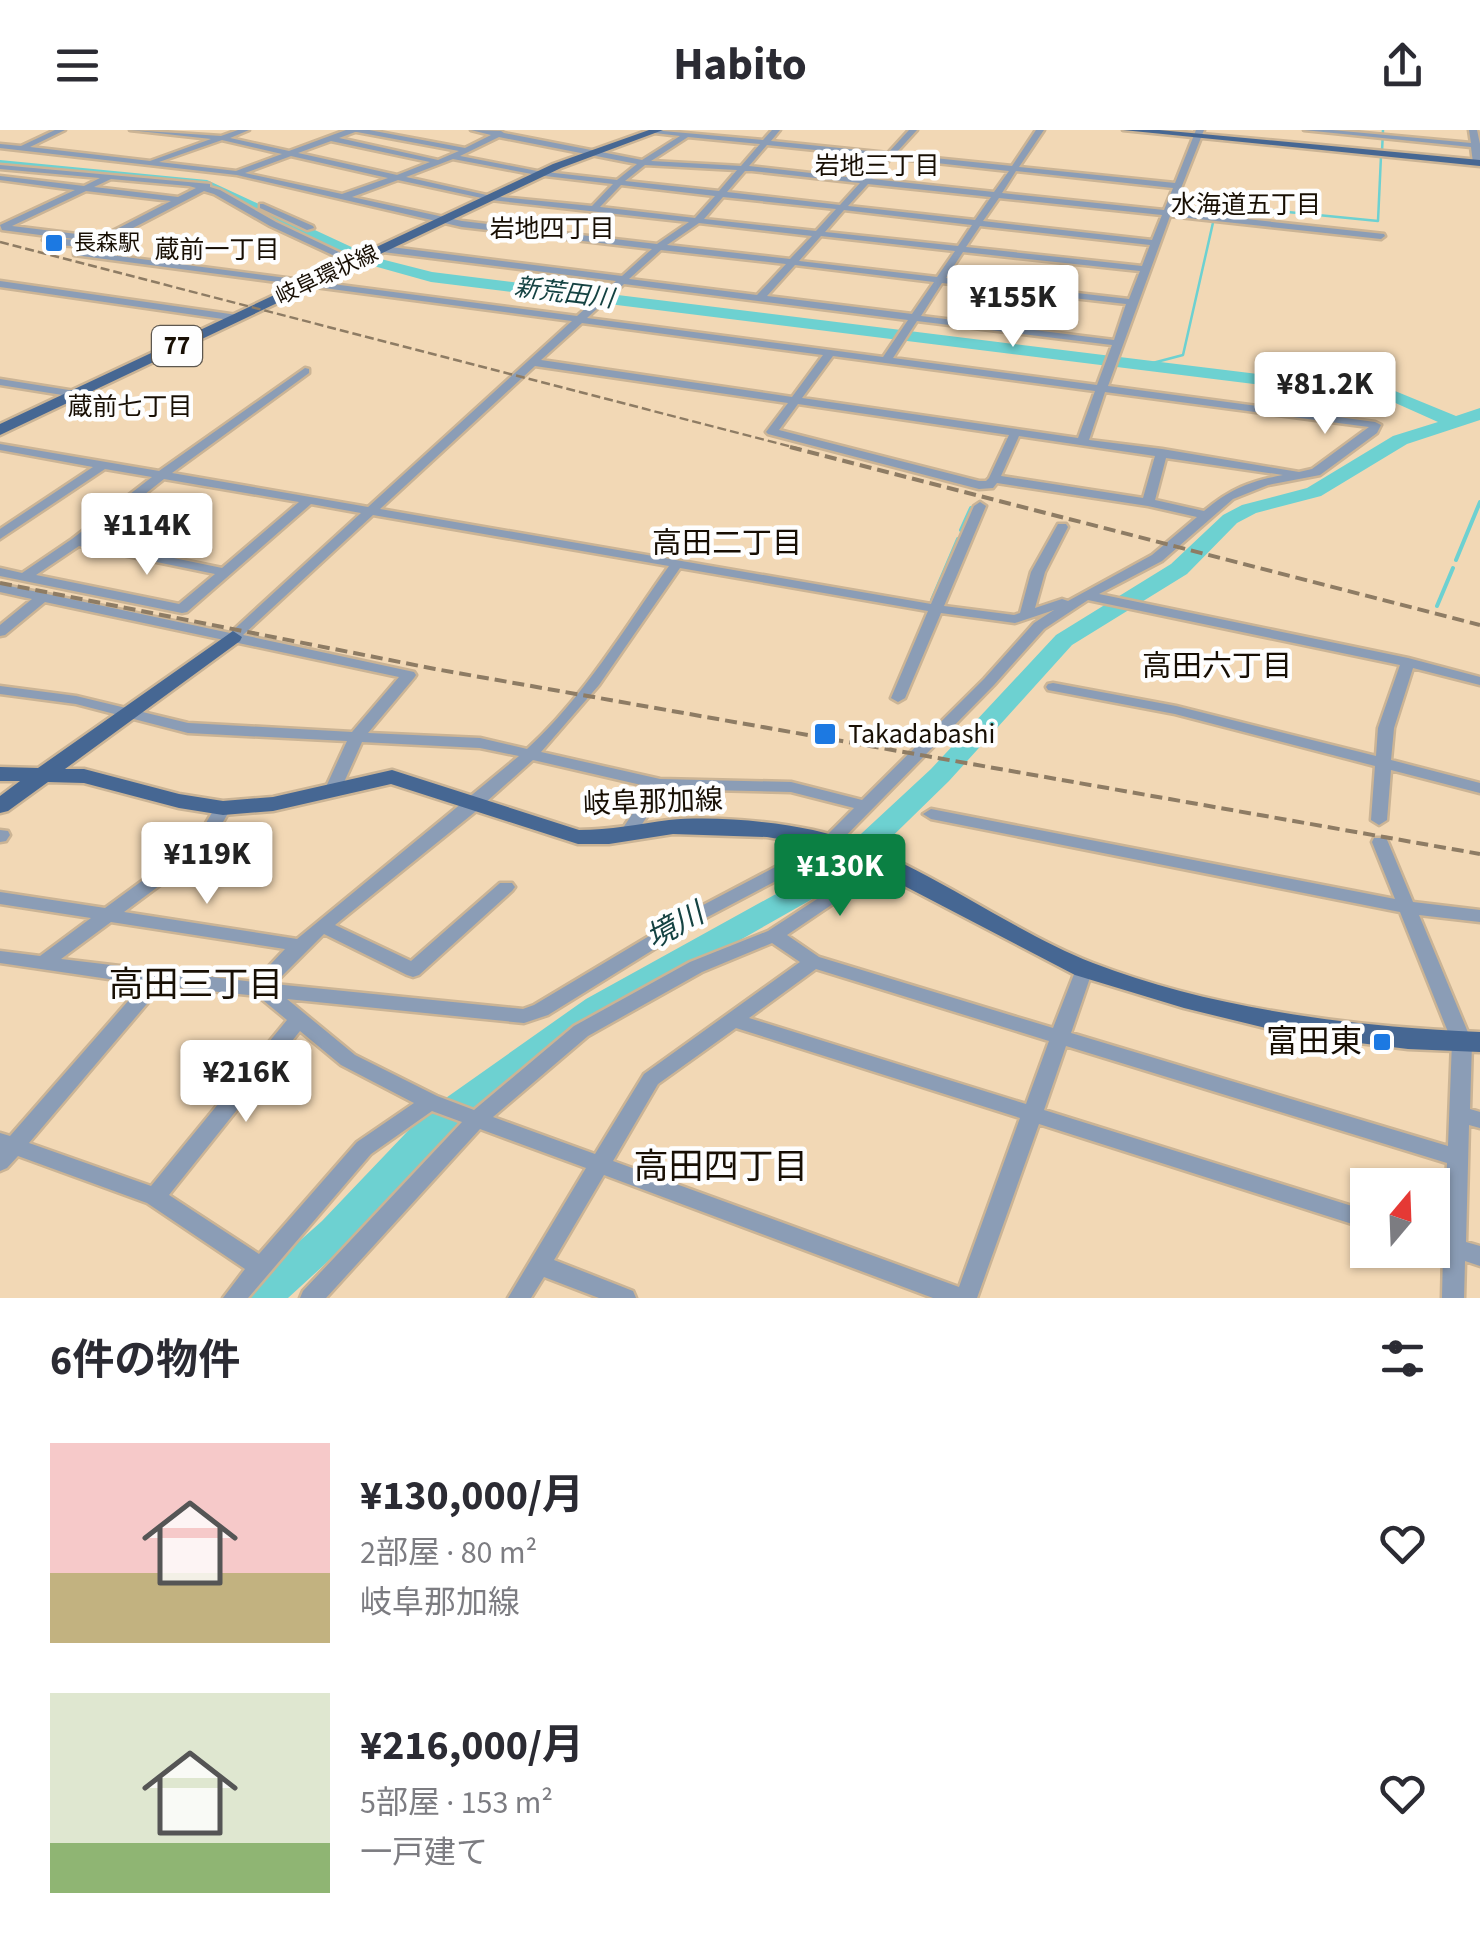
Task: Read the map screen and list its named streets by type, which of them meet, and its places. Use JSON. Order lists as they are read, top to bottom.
{
  "streets": {
    "main road": ["岐阜環状線", "77", "岐阜那加線"]
  },
  "districts": [
    "岩地三丁目",
    "水海道五丁目",
    "岩地四丁目",
    "蔵前一丁目",
    "蔵前七丁目",
    "高田二丁目",
    "高田六丁目",
    "高田三丁目",
    "高田四丁目"
  ],
  "water": ["新荒田川", "境川"],
  "places": {
    "transit": ["長森駅", "Takadabashi", "富田東"]
  },
  "north": "top",
  "page": {
    "header": "Habito",
    "price": [
      "¥155K",
      "¥81.2K",
      "¥114K",
      "¥119K",
      "¥130K",
      "¥216K"
    ],
    "heading": "6件の物件",
    "list": [
      {
        "name": "¥130,000/月",
        "note": "2部屋 · 80 m² · 岐阜那加線"
      },
      {
        "name": "¥216,000/月",
        "note": "5部屋 · 153 m² · 一戸建て"
      }
    ]
  }
}
